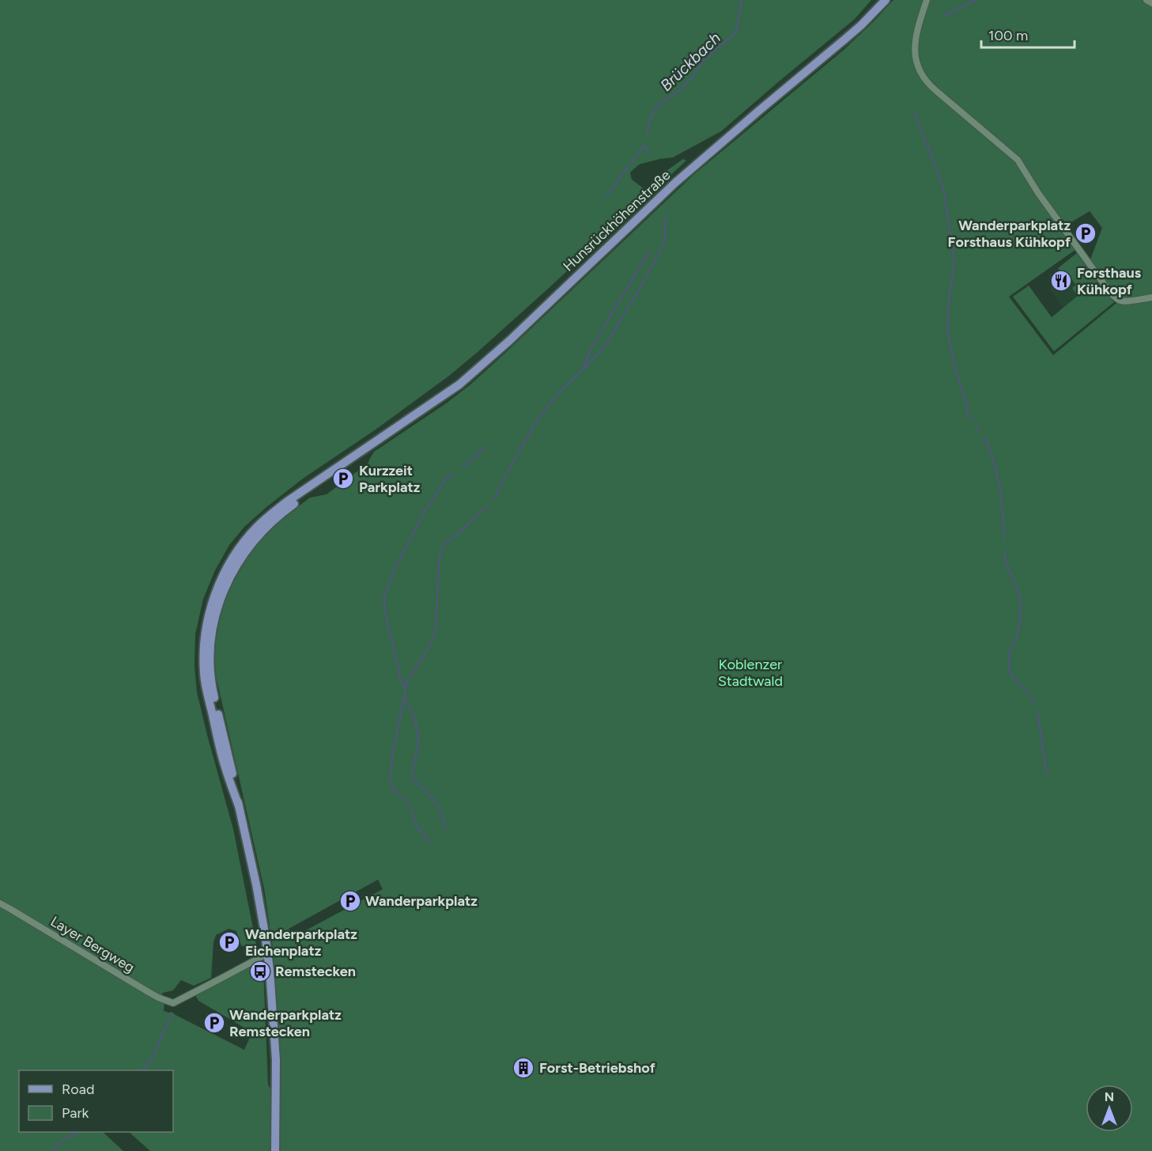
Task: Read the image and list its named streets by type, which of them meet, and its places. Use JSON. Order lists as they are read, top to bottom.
{
  "streets": {
    "main road": ["Hunsrückhöhenstraße"],
    "street": ["Layer Bergweg"]
  },
  "crossings": [
    ["Hunsrückhöhenstraße", "Layer Bergweg"]
  ],
  "water": ["Brückbach"],
  "parks": ["Koblenzer Stadtwald"],
  "places": {
    "parking": [
      "Wanderparkplatz Forsthaus Kühkopf",
      "Kurzzeit Parkplatz",
      "Wanderparkplatz",
      "Wanderparkplatz Eichenplatz",
      "Wanderparkplatz Remstecken"
    ],
    "restaurant": ["Forsthaus Kühkopf"],
    "bus stop": ["Remstecken"],
    "building": ["Forst-Betriebshof"]
  },
  "legend": ["Road", "Park"],
  "scale_bar": "100 m",
  "north": "top"
}
